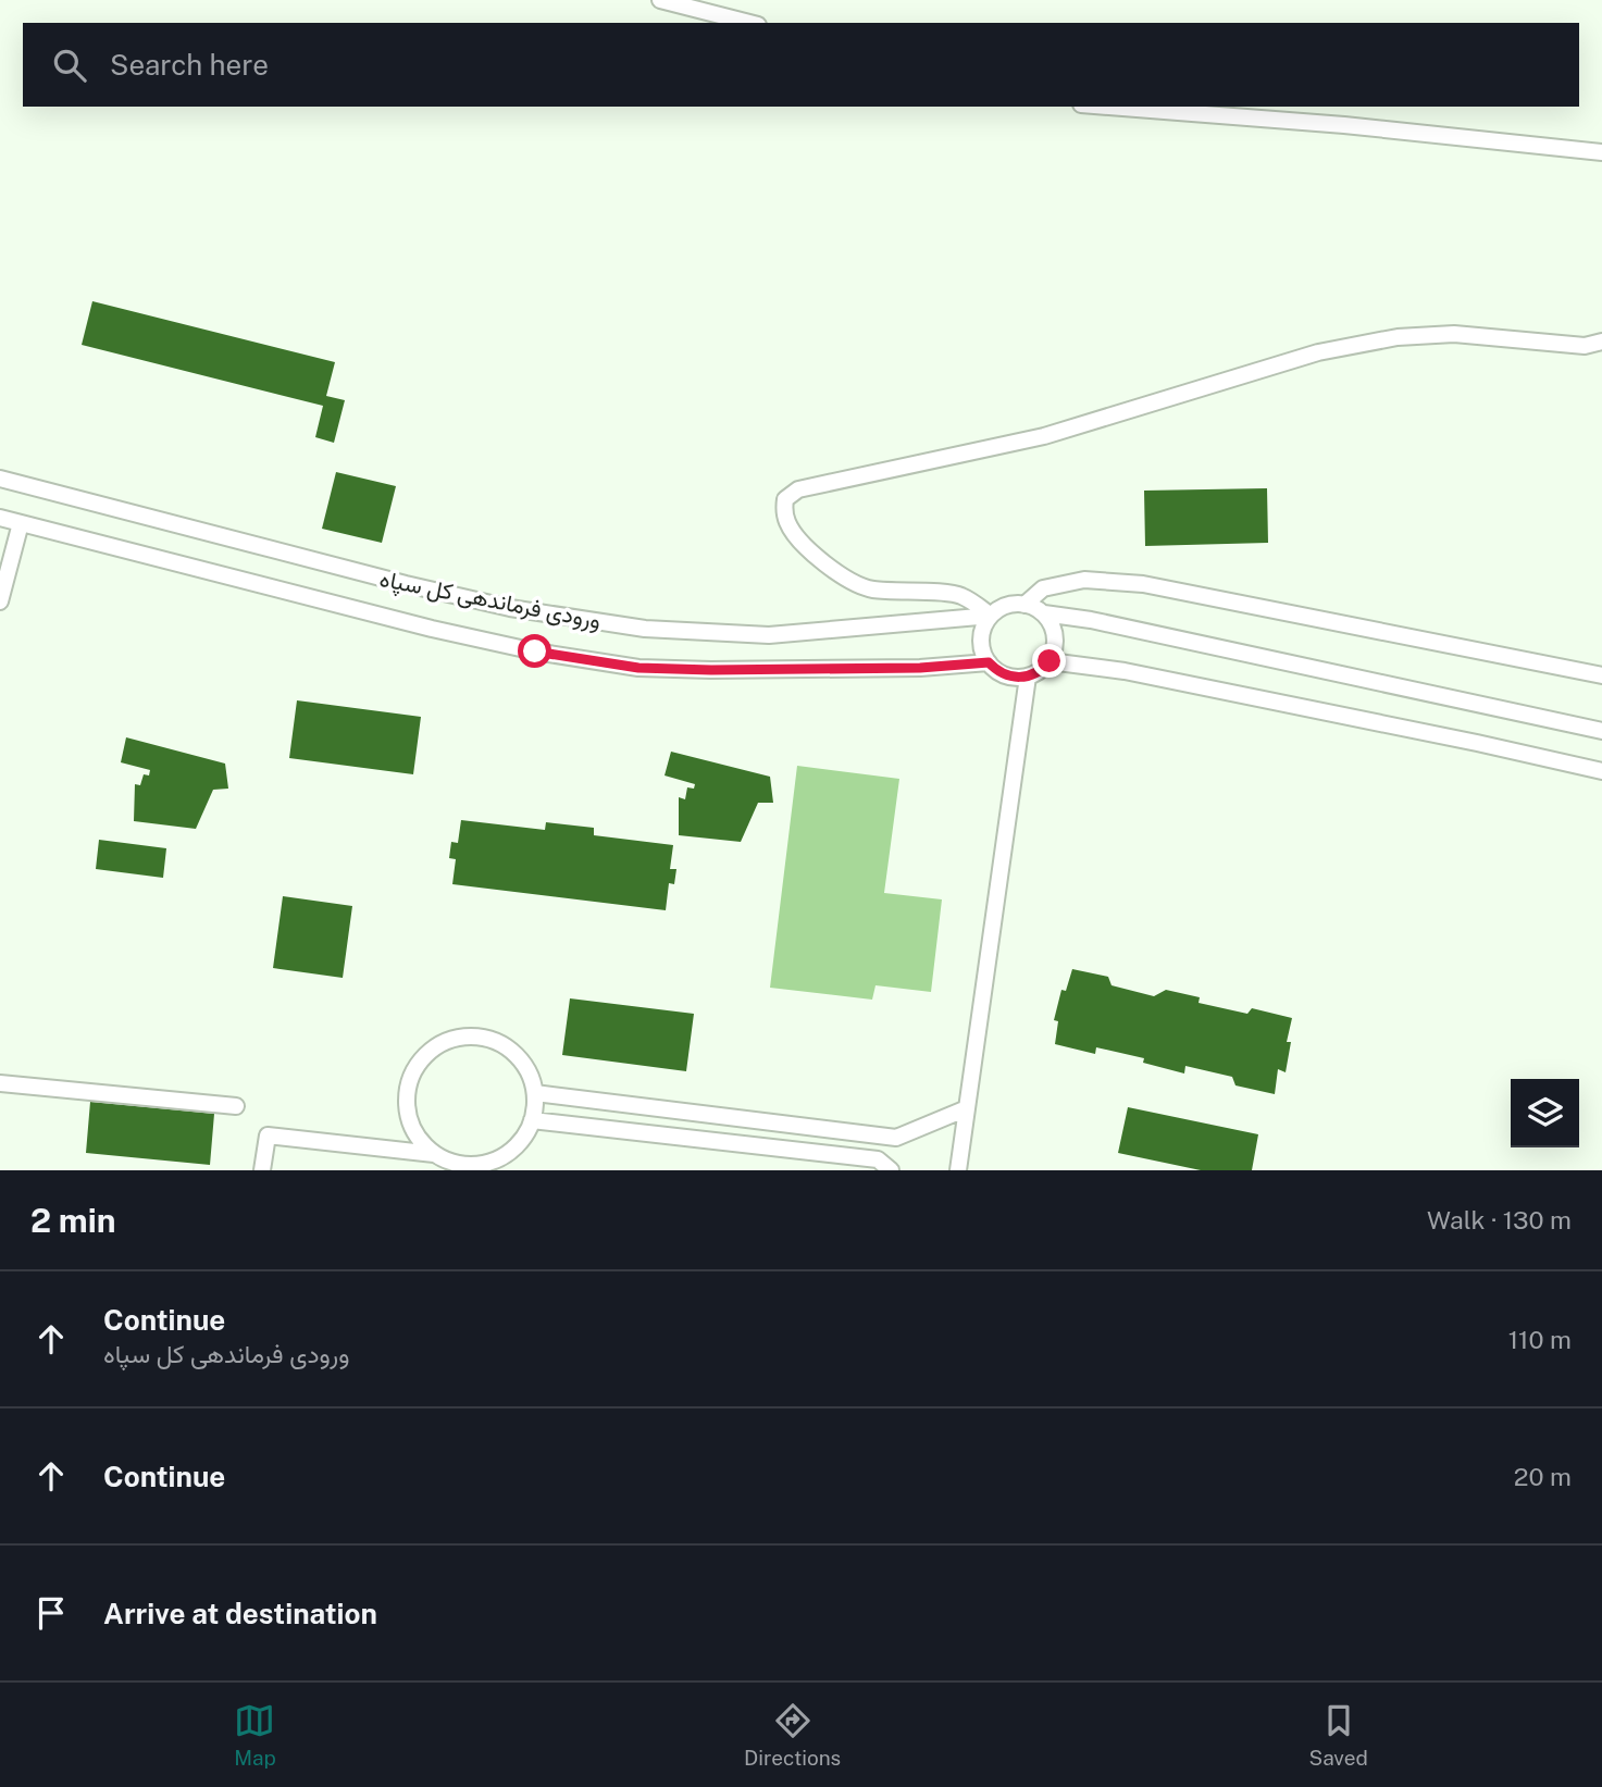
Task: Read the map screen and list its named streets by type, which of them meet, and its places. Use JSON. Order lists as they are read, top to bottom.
{
  "streets": {
    "lane": ["ورودی فرماندهی کل سپاه"]
  },
  "page": {
    "search": "Search here",
    "heading": ["2 min", "Walk · 130 m"],
    "list": [
      ["Continue", "ورودی فرماندهی کل سپاه", "110 m"],
      ["Continue", "20 m"],
      "Arrive at destination"
    ],
    "nav": ["Map", "Directions", "Saved"]
  }
}
